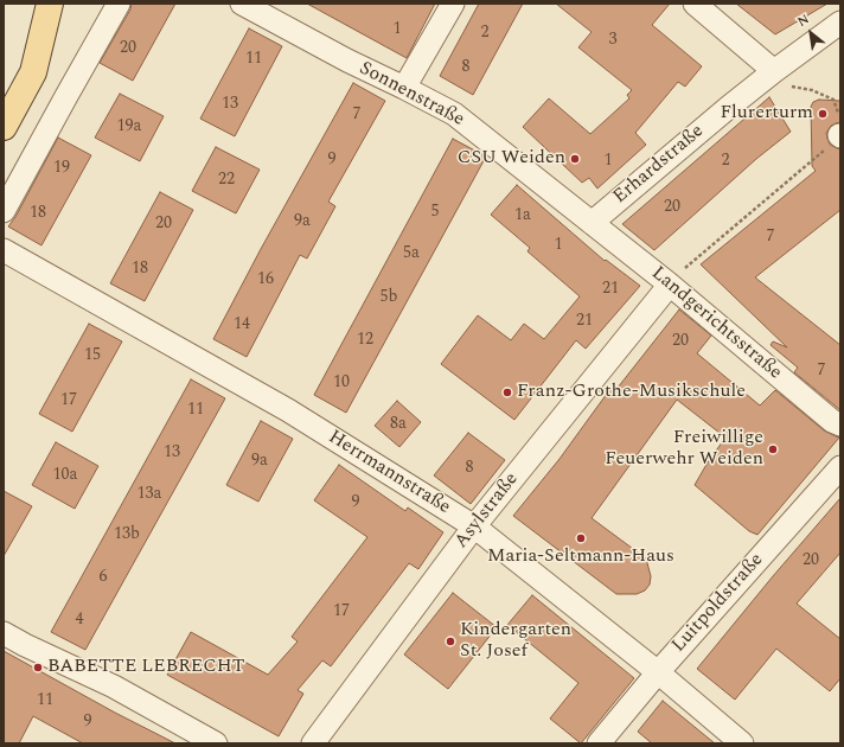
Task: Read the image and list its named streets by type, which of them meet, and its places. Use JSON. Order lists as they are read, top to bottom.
{
  "streets": {
    "street": [
      "Sonnenstraße",
      "Erhardstraße",
      "Landgerichtsstraße",
      "Herrmannstraße",
      "Asylstraße",
      "Luitpoldstraße"
    ]
  },
  "crossings": [
    ["Sonnenstraße", "Erhardstraße"],
    ["Sonnenstraße", "Landgerichtsstraße"],
    ["Erhardstraße", "Landgerichtsstraße"],
    ["Landgerichtsstraße", "Asylstraße"],
    ["Herrmannstraße", "Asylstraße"],
    ["Herrmannstraße", "Luitpoldstraße"]
  ],
  "places": [
    "Flurerturm",
    "CSU Weiden",
    "Franz-Grothe-Musikschule",
    "Freiwillige Feuerwehr Weiden",
    "Maria-Seltmann-Haus",
    "Kindergarten St. Josef",
    "BABETTE LEBRECHT"
  ],
  "house_numbers": [
    "1",
    "2",
    "3",
    "20",
    "11",
    "8",
    "13",
    "7",
    "19a",
    "9",
    "1",
    "2",
    "19",
    "22",
    "20",
    "5",
    "18",
    "1a",
    "9a",
    "20",
    "7",
    "1",
    "5a",
    "18",
    "16",
    "21",
    "5b",
    "21",
    "14",
    "12",
    "20",
    "15",
    "7",
    "10",
    "17",
    "11",
    "8a",
    "13",
    "9a",
    "8",
    "10a",
    "13a",
    "9",
    "13b",
    "20",
    "6",
    "17",
    "4",
    "11",
    "9"
  ],
  "north": "top left"
}
